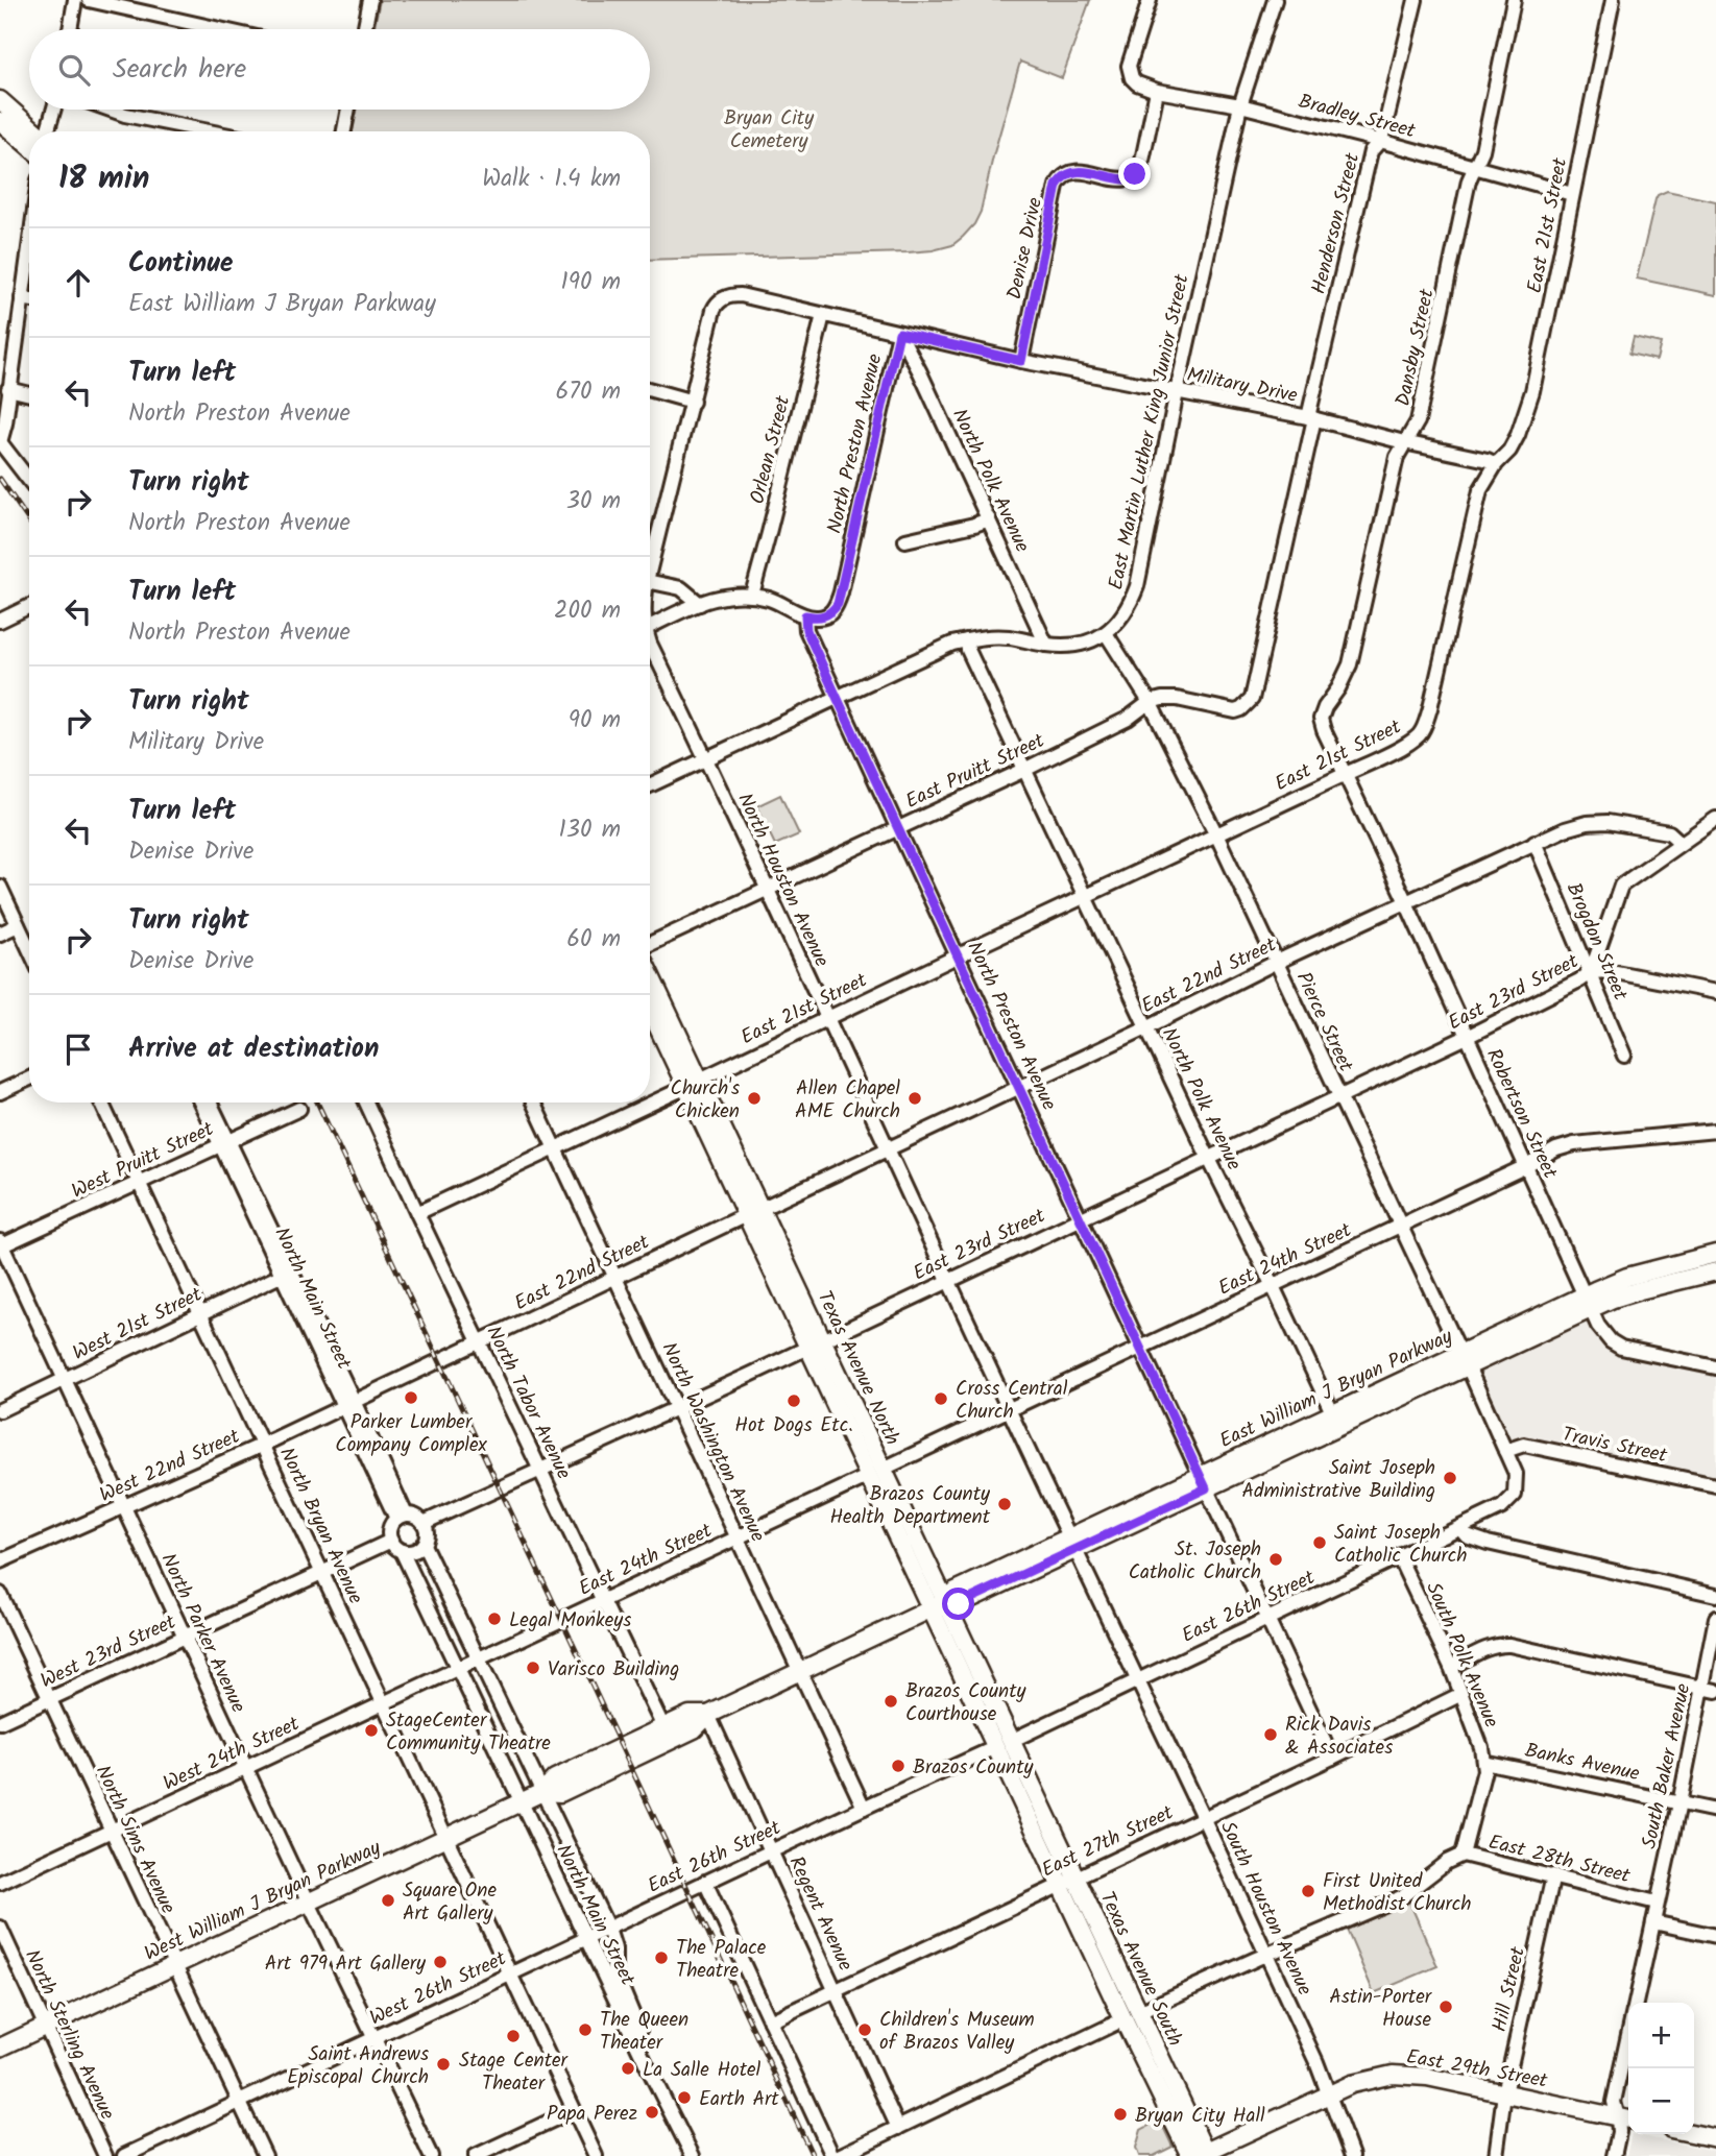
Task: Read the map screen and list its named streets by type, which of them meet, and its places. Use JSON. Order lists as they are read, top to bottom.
{
  "streets": {
    "main road": [
      "Texas Avenue North",
      "East William J Bryan Parkway",
      "West William J Bryan Parkway",
      "Texas Avenue South",
      "East 29th Street"
    ],
    "street": [
      "Bradley Street",
      "Henderson Street",
      "East 21st Street",
      "Denise Drive",
      "Dansby Street",
      "Military Drive",
      "East Martin Luther King Junior Street",
      "North Preston Avenue",
      "Orlean Street",
      "North Polk Avenue",
      "East Pruitt Street",
      "North Houston Avenue",
      "Brogdon Street",
      "East 22nd Street",
      "East 23rd Street",
      "Pierce Street",
      "Robertson Street",
      "West Pruitt Street",
      "East 24th Street",
      "North Main Street",
      "West 21st Street",
      "North Tabor Avenue",
      "North Washington Avenue",
      "Travis Street",
      "West 22nd Street",
      "North Bryan Avenue",
      "East 26th Street",
      "North Parker Avenue",
      "West 23rd Street",
      "South Polk Avenue",
      "West 24th Street",
      "Banks Avenue",
      "South Baker Avenue",
      "North Sims Avenue",
      "East 27th Street",
      "East 28th Street",
      "South Houston Avenue",
      "Regent Avenue",
      "West 26th Street",
      "Hill Street",
      "North Sterling Avenue"
    ]
  },
  "crossings": [
    ["Bradley Street", "Henderson Street"],
    ["Bradley Street", "East 21st Street"],
    ["Bradley Street", "Denise Drive"],
    ["Bradley Street", "Dansby Street"],
    ["Bradley Street", "East Martin Luther King Junior Street"],
    ["Henderson Street", "Military Drive"],
    ["Henderson Street", "East Pruitt Street"],
    ["Henderson Street", "Pierce Street"],
    ["East 21st Street", "Dansby Street"],
    ["East 21st Street", "Military Drive"],
    ["East 21st Street", "North Preston Avenue"],
    ["East 21st Street", "North Polk Avenue"],
    ["East 21st Street", "North Houston Avenue"],
    ["East 21st Street", "Pierce Street"],
    ["East 21st Street", "Robertson Street"],
    ["East 21st Street", "Texas Avenue North"],
    ["East 21st Street", "North Tabor Avenue"],
    ["East 21st Street", "North Washington Avenue"],
    ["Denise Drive", "Military Drive"],
    ["Dansby Street", "Military Drive"],
    ["Dansby Street", "Robertson Street"],
    ["Military Drive", "East Martin Luther King Junior Street"],
    ["Military Drive", "North Preston Avenue"],
    ["Military Drive", "Orlean Street"],
    ["Military Drive", "North Polk Avenue"],
    ["Military Drive", "North Houston Avenue"],
    ["East Martin Luther King Junior Street", "North Preston Avenue"],
    ["East Martin Luther King Junior Street", "North Polk Avenue"],
    ["East Martin Luther King Junior Street", "North Houston Avenue"],
    ["East Martin Luther King Junior Street", "Pierce Street"],
    ["North Preston Avenue", "North Polk Avenue"],
    ["North Preston Avenue", "East Pruitt Street"],
    ["North Preston Avenue", "East 22nd Street"],
    ["North Preston Avenue", "East 23rd Street"],
    ["North Preston Avenue", "East 24th Street"],
    ["North Preston Avenue", "East William J Bryan Parkway"],
    ["North Preston Avenue", "East 26th Street"],
    ["North Preston Avenue", "East 27th Street"],
    ["North Polk Avenue", "East Pruitt Street"],
    ["North Polk Avenue", "East 22nd Street"],
    ["North Polk Avenue", "East 23rd Street"],
    ["North Polk Avenue", "East 24th Street"],
    ["North Polk Avenue", "East William J Bryan Parkway"],
    ["East Pruitt Street", "North Houston Avenue"],
    ["East Pruitt Street", "Pierce Street"],
    ["North Houston Avenue", "East 22nd Street"],
    ["North Houston Avenue", "East 23rd Street"],
    ["North Houston Avenue", "East 24th Street"],
    ["North Houston Avenue", "East William J Bryan Parkway"],
    ["North Houston Avenue", "East 26th Street"],
    ["North Houston Avenue", "South Houston Avenue"],
    ["Brogdon Street", "East 22nd Street"],
    ["Brogdon Street", "East 23rd Street"],
    ["East 22nd Street", "Pierce Street"],
    ["East 22nd Street", "Robertson Street"],
    ["East 22nd Street", "North Main Street"],
    ["East 22nd Street", "Texas Avenue North"],
    ["East 22nd Street", "North Tabor Avenue"],
    ["East 22nd Street", "North Washington Avenue"],
    ["East 22nd Street", "West 22nd Street"],
    ["East 23rd Street", "Pierce Street"],
    ["East 23rd Street", "Robertson Street"],
    ["East 23rd Street", "North Main Street"],
    ["East 23rd Street", "Texas Avenue North"],
    ["East 23rd Street", "North Tabor Avenue"],
    ["East 23rd Street", "North Washington Avenue"],
    ["East 23rd Street", "West 23rd Street"],
    ["Pierce Street", "East 24th Street"],
    ["Pierce Street", "East William J Bryan Parkway"],
    ["Pierce Street", "Travis Street"],
    ["Pierce Street", "East 26th Street"],
    ["Robertson Street", "East 24th Street"],
    ["Robertson Street", "East William J Bryan Parkway"],
    ["West Pruitt Street", "North Main Street"],
    ["West Pruitt Street", "North Bryan Avenue"],
    ["West Pruitt Street", "North Parker Avenue"],
    ["East 24th Street", "North Main Street"],
    ["East 24th Street", "Texas Avenue North"],
    ["East 24th Street", "North Tabor Avenue"],
    ["East 24th Street", "North Washington Avenue"],
    ["East 24th Street", "West 24th Street"],
    ["North Main Street", "West 21st Street"],
    ["North Main Street", "East William J Bryan Parkway"],
    ["North Main Street", "West 22nd Street"],
    ["North Main Street", "East 26th Street"],
    ["North Main Street", "West 23rd Street"],
    ["North Main Street", "West 24th Street"],
    ["North Main Street", "West William J Bryan Parkway"],
    ["North Main Street", "West 26th Street"],
    ["West 21st Street", "North Bryan Avenue"],
    ["West 21st Street", "North Parker Avenue"],
    ["Texas Avenue North", "East William J Bryan Parkway"],
    ["Texas Avenue North", "East 26th Street"],
    ["Texas Avenue North", "Texas Avenue South"],
    ["East William J Bryan Parkway", "North Tabor Avenue"],
    ["East William J Bryan Parkway", "North Washington Avenue"],
    ["East William J Bryan Parkway", "West William J Bryan Parkway"],
    ["East William J Bryan Parkway", "Regent Avenue"],
    ["North Washington Avenue", "East 26th Street"],
    ["West 22nd Street", "North Bryan Avenue"],
    ["West 22nd Street", "North Parker Avenue"],
    ["North Bryan Avenue", "West 23rd Street"],
    ["North Bryan Avenue", "West 24th Street"],
    ["North Bryan Avenue", "West William J Bryan Parkway"],
    ["North Bryan Avenue", "West 26th Street"],
    ["East 26th Street", "South Polk Avenue"],
    ["East 26th Street", "South Houston Avenue"],
    ["East 26th Street", "Regent Avenue"],
    ["East 26th Street", "West 26th Street"],
    ["North Parker Avenue", "West 23rd Street"],
    ["North Parker Avenue", "West 24th Street"],
    ["North Parker Avenue", "West William J Bryan Parkway"],
    ["North Parker Avenue", "West 26th Street"],
    ["West 23rd Street", "North Sims Avenue"],
    ["South Polk Avenue", "Banks Avenue"],
    ["South Polk Avenue", "East 27th Street"],
    ["South Polk Avenue", "East 28th Street"],
    ["West 24th Street", "North Sims Avenue"],
    ["Banks Avenue", "South Baker Avenue"],
    ["South Baker Avenue", "East 28th Street"],
    ["South Baker Avenue", "East 29th Street"],
    ["North Sims Avenue", "West William J Bryan Parkway"],
    ["North Sims Avenue", "West 26th Street"],
    ["East 27th Street", "South Houston Avenue"],
    ["East 27th Street", "Regent Avenue"],
    ["East 27th Street", "Texas Avenue South"],
    ["East 28th Street", "South Houston Avenue"],
    ["East 28th Street", "Regent Avenue"],
    ["East 28th Street", "Texas Avenue South"],
    ["East 28th Street", "Hill Street"],
    ["West William J Bryan Parkway", "North Sterling Avenue"],
    ["South Houston Avenue", "East 29th Street"],
    ["Texas Avenue South", "East 29th Street"],
    ["Hill Street", "East 29th Street"]
  ],
  "parks": ["Bryan City Cemetery"],
  "places": [
    "Church's Chicken",
    "Allen Chapel AME Church",
    "Parker Lumber Company Complex",
    "Cross Central Church",
    "Hot Dogs Etc.",
    "Saint Joseph Administrative Building",
    "Brazos County Health Department",
    "Saint Joseph Catholic Church",
    "St. Joseph Catholic Church",
    "Legal Monkeys",
    "Varisco Building",
    "Brazos County Courthouse",
    "StageCenter Community Theatre",
    "Rick Davis & Associates",
    "Brazos County",
    "First United Methodist Church",
    "Square One Art Gallery",
    "The Palace Theatre",
    "Art 979 Art Gallery",
    "Astin-Porter House",
    "The Queen Theater",
    "Children's Museum of Brazos Valley",
    "Stage Center Theater",
    "Saint Andrews Episcopal Church",
    "La Salle Hotel",
    "Earth Art",
    "Papa Perez",
    "Bryan City Hall"
  ],
  "page": {
    "search": "Search here",
    "heading": ["18 min", "Walk · 1.4 km"],
    "list": [
      ["Continue", "East William J Bryan Parkway", "190 m"],
      ["Turn left", "North Preston Avenue", "670 m"],
      ["Turn right", "North Preston Avenue", "30 m"],
      ["Turn left", "North Preston Avenue", "200 m"],
      ["Turn right", "Military Drive", "90 m"],
      ["Turn left", "Denise Drive", "130 m"],
      ["Turn right", "Denise Drive", "60 m"],
      "Arrive at destination"
    ],
    "map_buttons": ["+", "−"]
  }
}
